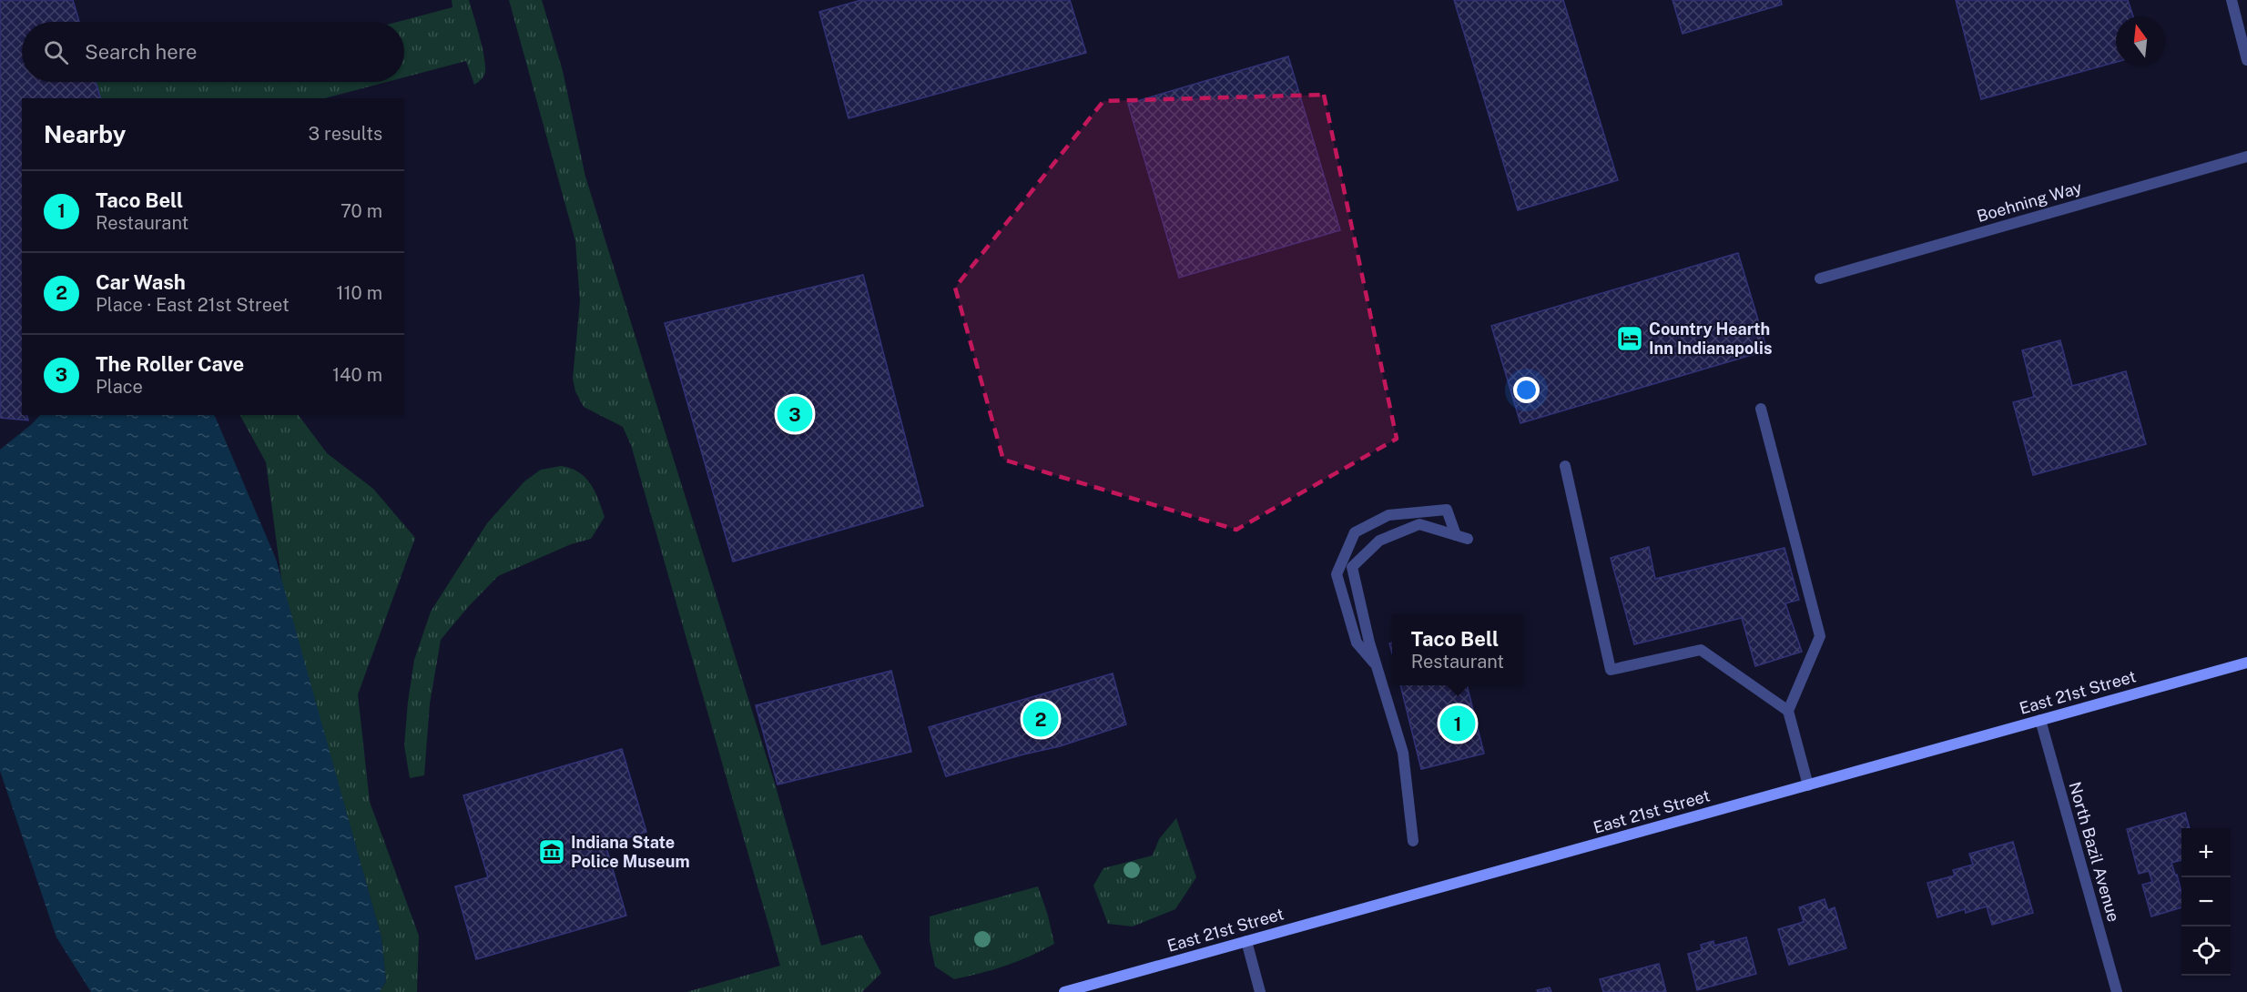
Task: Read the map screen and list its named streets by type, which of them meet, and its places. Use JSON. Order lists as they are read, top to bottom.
{
  "streets": {
    "main road": ["East 21st Street"],
    "street": ["Boehning Way", "North Bazil Avenue"]
  },
  "crossings": [
    ["East 21st Street", "North Bazil Avenue"]
  ],
  "places": {
    "hotel": ["Country Hearth Inn Indianapolis"],
    "museum": ["Indiana State Police Museum"]
  },
  "north": "top",
  "page": {
    "search": "Search here",
    "heading": ["Nearby", "3 results"],
    "list": [
      {
        "mark": "1",
        "name": "Taco Bell",
        "note": "Restaurant",
        "value": "70 m"
      },
      {
        "mark": "2",
        "name": "Car Wash",
        "note": "Place · East 21st Street",
        "value": "110 m"
      },
      {
        "mark": "3",
        "name": "The Roller Cave",
        "note": "Place",
        "value": "140 m"
      }
    ],
    "pins": ["3", "2", "1"],
    "popup": ["Taco Bell", "Restaurant"],
    "map_buttons": ["+", "−"]
  }
}
